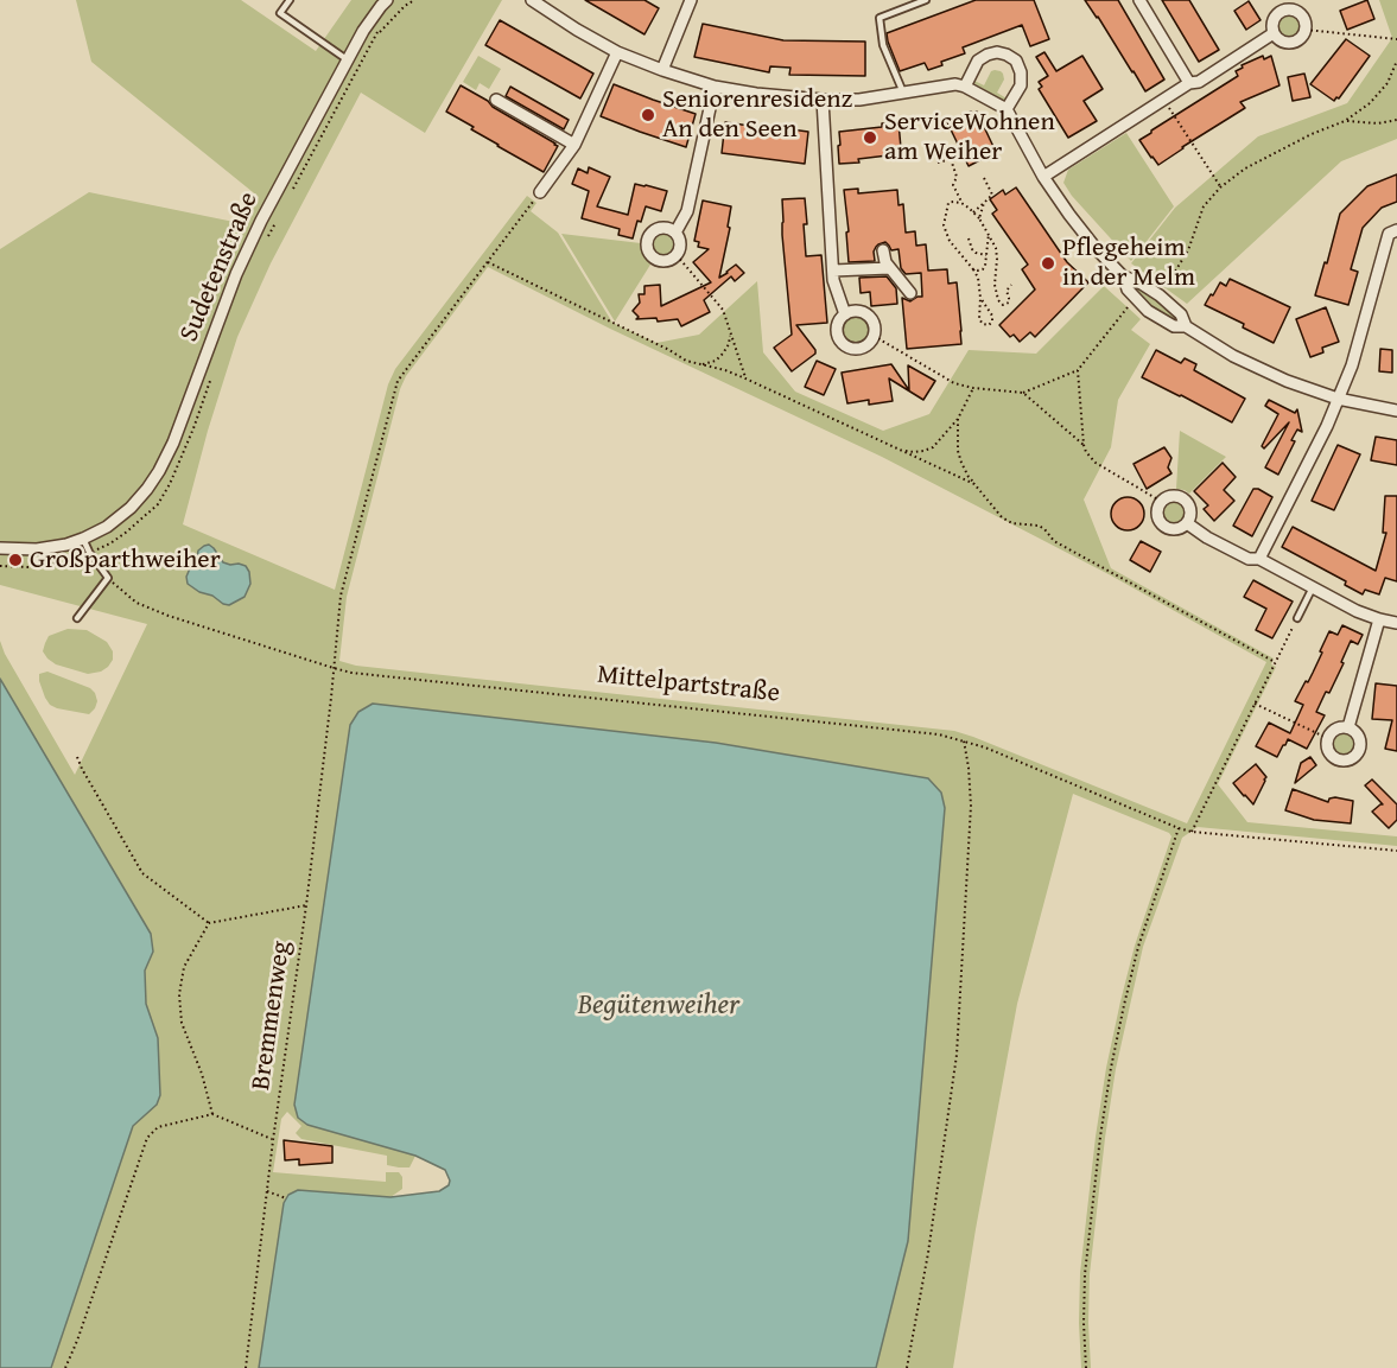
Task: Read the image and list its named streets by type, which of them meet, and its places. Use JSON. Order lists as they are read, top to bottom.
{
  "streets": {
    "street": ["Sudetenstraße"],
    "path": ["Mittelpartstraße", "Bremmenweg"]
  },
  "crossings": [
    ["Mittelpartstraße", "Bremmenweg"]
  ],
  "water": ["Begütenweiher"],
  "places": [
    "Seniorenresidenz An den Seen",
    "ServiceWohnen am Weiher",
    "Pflegeheim in der Melm",
    "Großparthweiher"
  ]
}
